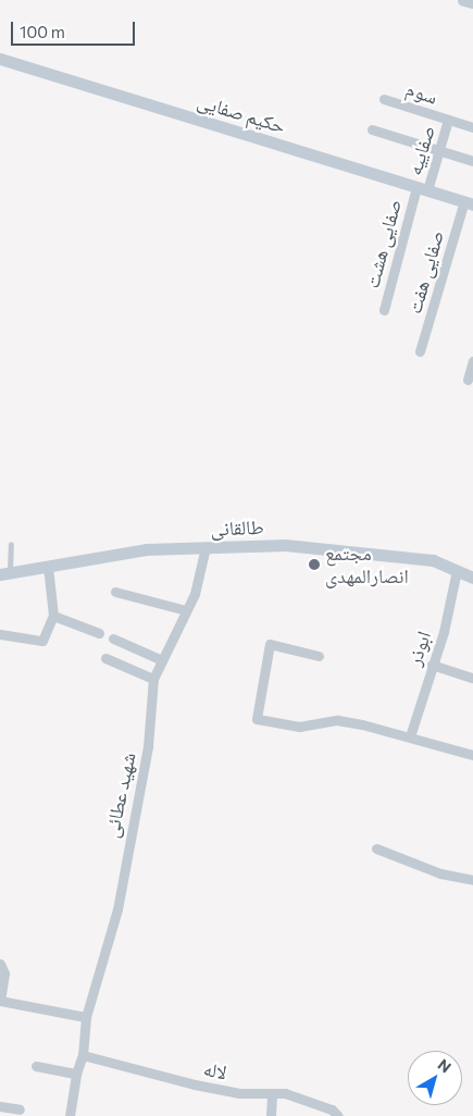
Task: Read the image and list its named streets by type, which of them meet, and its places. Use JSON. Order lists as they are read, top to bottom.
{
  "streets": {
    "street": [
      "سوم",
      "حکیم صفایی",
      "صفاییه",
      "صفایی هشت",
      "صفایی هفت",
      "طالقانی",
      "ابوذر",
      "شهید عطائی",
      "لاله"
    ]
  },
  "crossings": [
    ["سوم", "صفاییه"],
    ["حکیم صفایی", "صفاییه"],
    ["حکیم صفایی", "صفایی هشت"],
    ["حکیم صفایی", "صفایی هفت"],
    ["صفاییه", "صفایی هشت"],
    ["طالقانی", "ابوذر"],
    ["طالقانی", "شهید عطائی"],
    ["شهید عطائی", "لاله"]
  ],
  "places": ["مجتمع انصارالمهدی"],
  "scale_bar": "100 m",
  "north": "top right"
}
